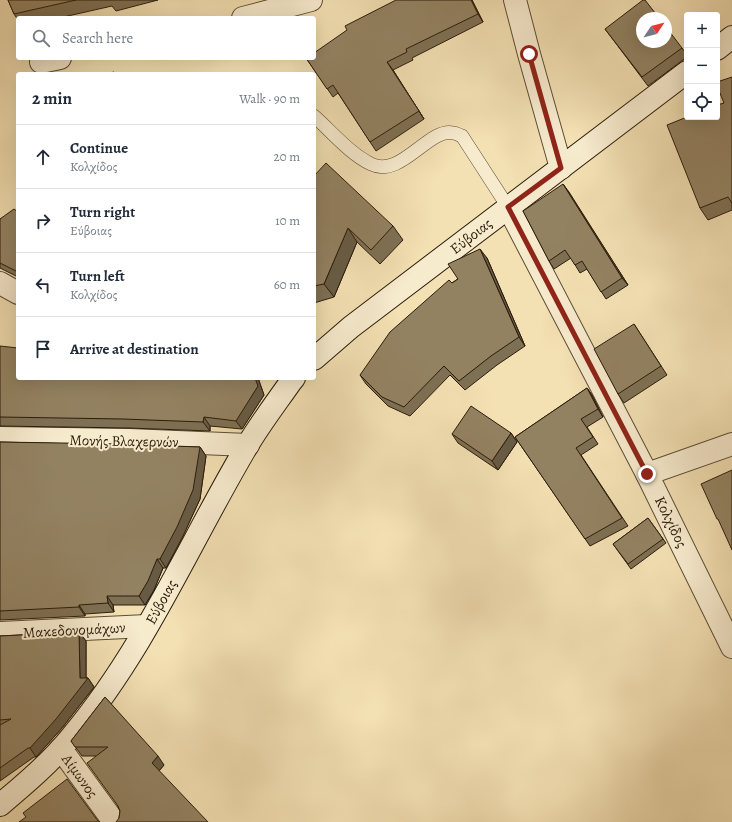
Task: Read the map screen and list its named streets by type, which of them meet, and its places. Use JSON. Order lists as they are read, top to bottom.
{
  "streets": {
    "street": [
      "Εύβοιας",
      "Μονής Βλαχερνών",
      "Κολχίδος",
      "Μακεδονομάχων",
      "Αίμωνος"
    ]
  },
  "crossings": [
    ["Εύβοιας", "Μονής Βλαχερνών"],
    ["Εύβοιας", "Κολχίδος"],
    ["Εύβοιας", "Μακεδονομάχων"],
    ["Εύβοιας", "Αίμωνος"]
  ],
  "north": "top right",
  "page": {
    "map_buttons": ["+", "−"],
    "search": "Search here",
    "heading": ["2 min", "Walk · 90 m"],
    "list": [
      ["Continue", "Κολχίδος", "20 m"],
      ["Turn right", "Εύβοιας", "10 m"],
      ["Turn left", "Κολχίδος", "60 m"],
      "Arrive at destination"
    ]
  }
}
